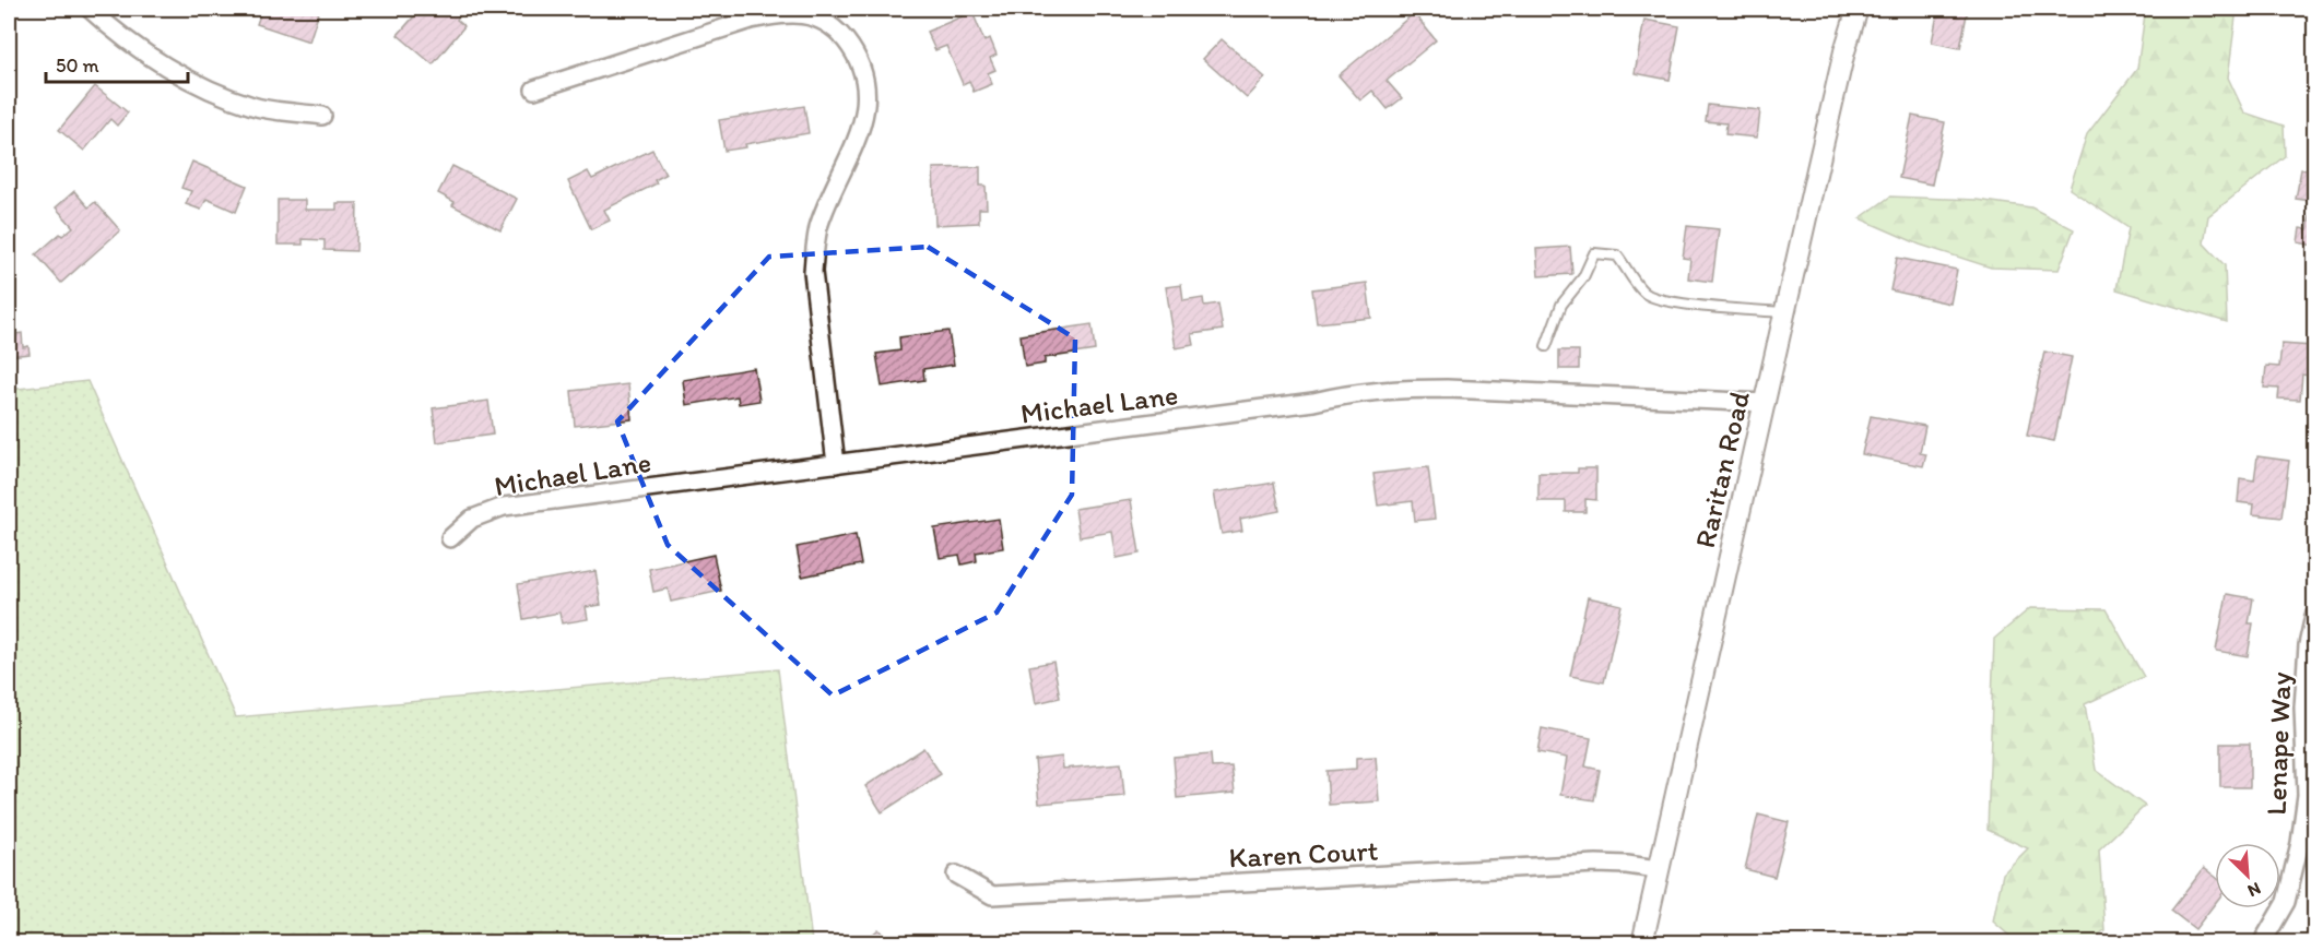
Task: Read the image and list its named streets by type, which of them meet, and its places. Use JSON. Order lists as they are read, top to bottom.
{
  "streets": {
    "street": [
      "Michael Lane",
      "Raritan Road",
      "Lenape Way",
      "Karen Court"
    ]
  },
  "crossings": [
    ["Michael Lane", "Raritan Road"],
    ["Raritan Road", "Karen Court"]
  ],
  "scale_bar": "50 m",
  "north": "bottom right"
}
